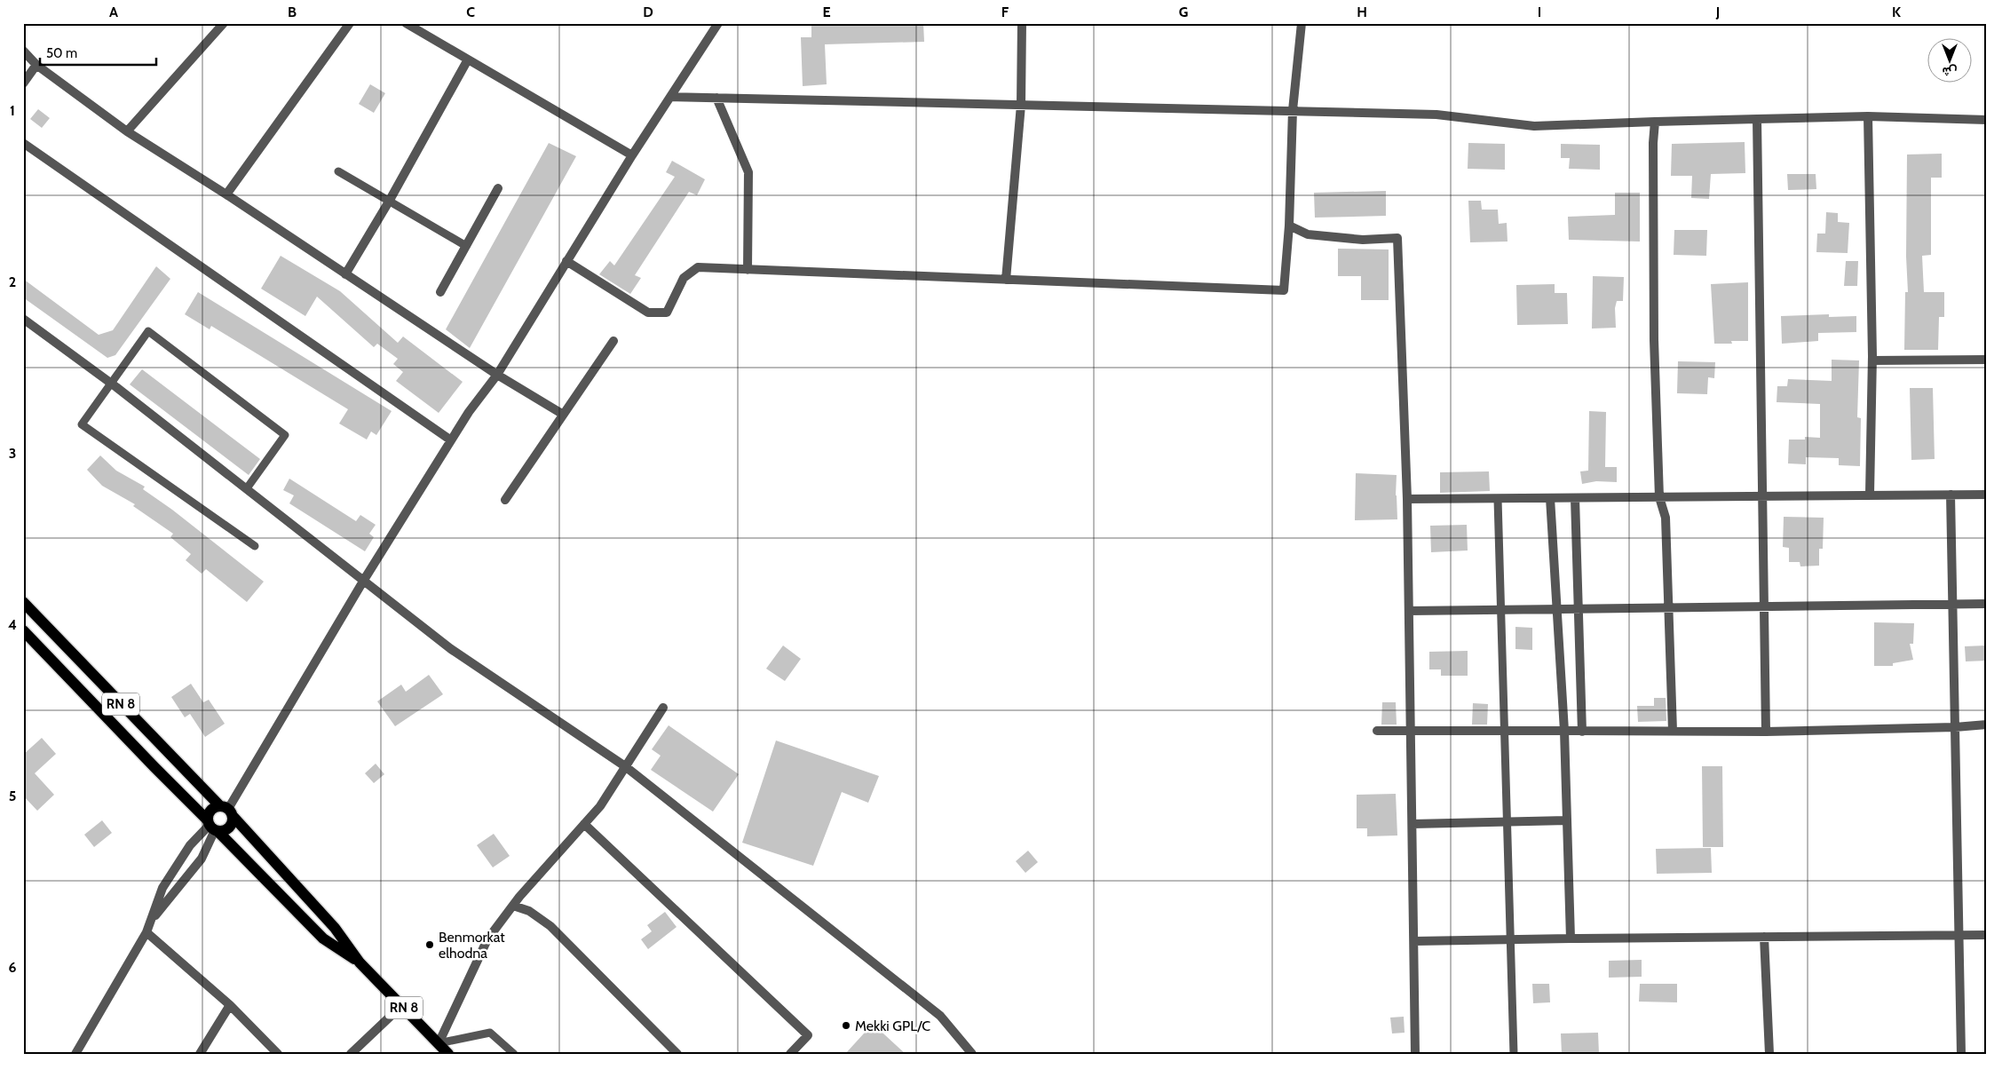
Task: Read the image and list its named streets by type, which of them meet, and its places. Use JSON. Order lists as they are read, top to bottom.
{
  "streets": {
    "main road": ["RN 8"]
  },
  "places": ["Benmorkat elhodna", "Mekki GPL/C"],
  "scale_bar": "50 m",
  "north": "bottom",
  "grid": {
    "columns": [
      "A",
      "B",
      "C",
      "D",
      "E",
      "F",
      "G",
      "H",
      "I",
      "J",
      "K"
    ],
    "rows": [
      "1",
      "2",
      "3",
      "4",
      "5",
      "6"
    ]
  }
}
